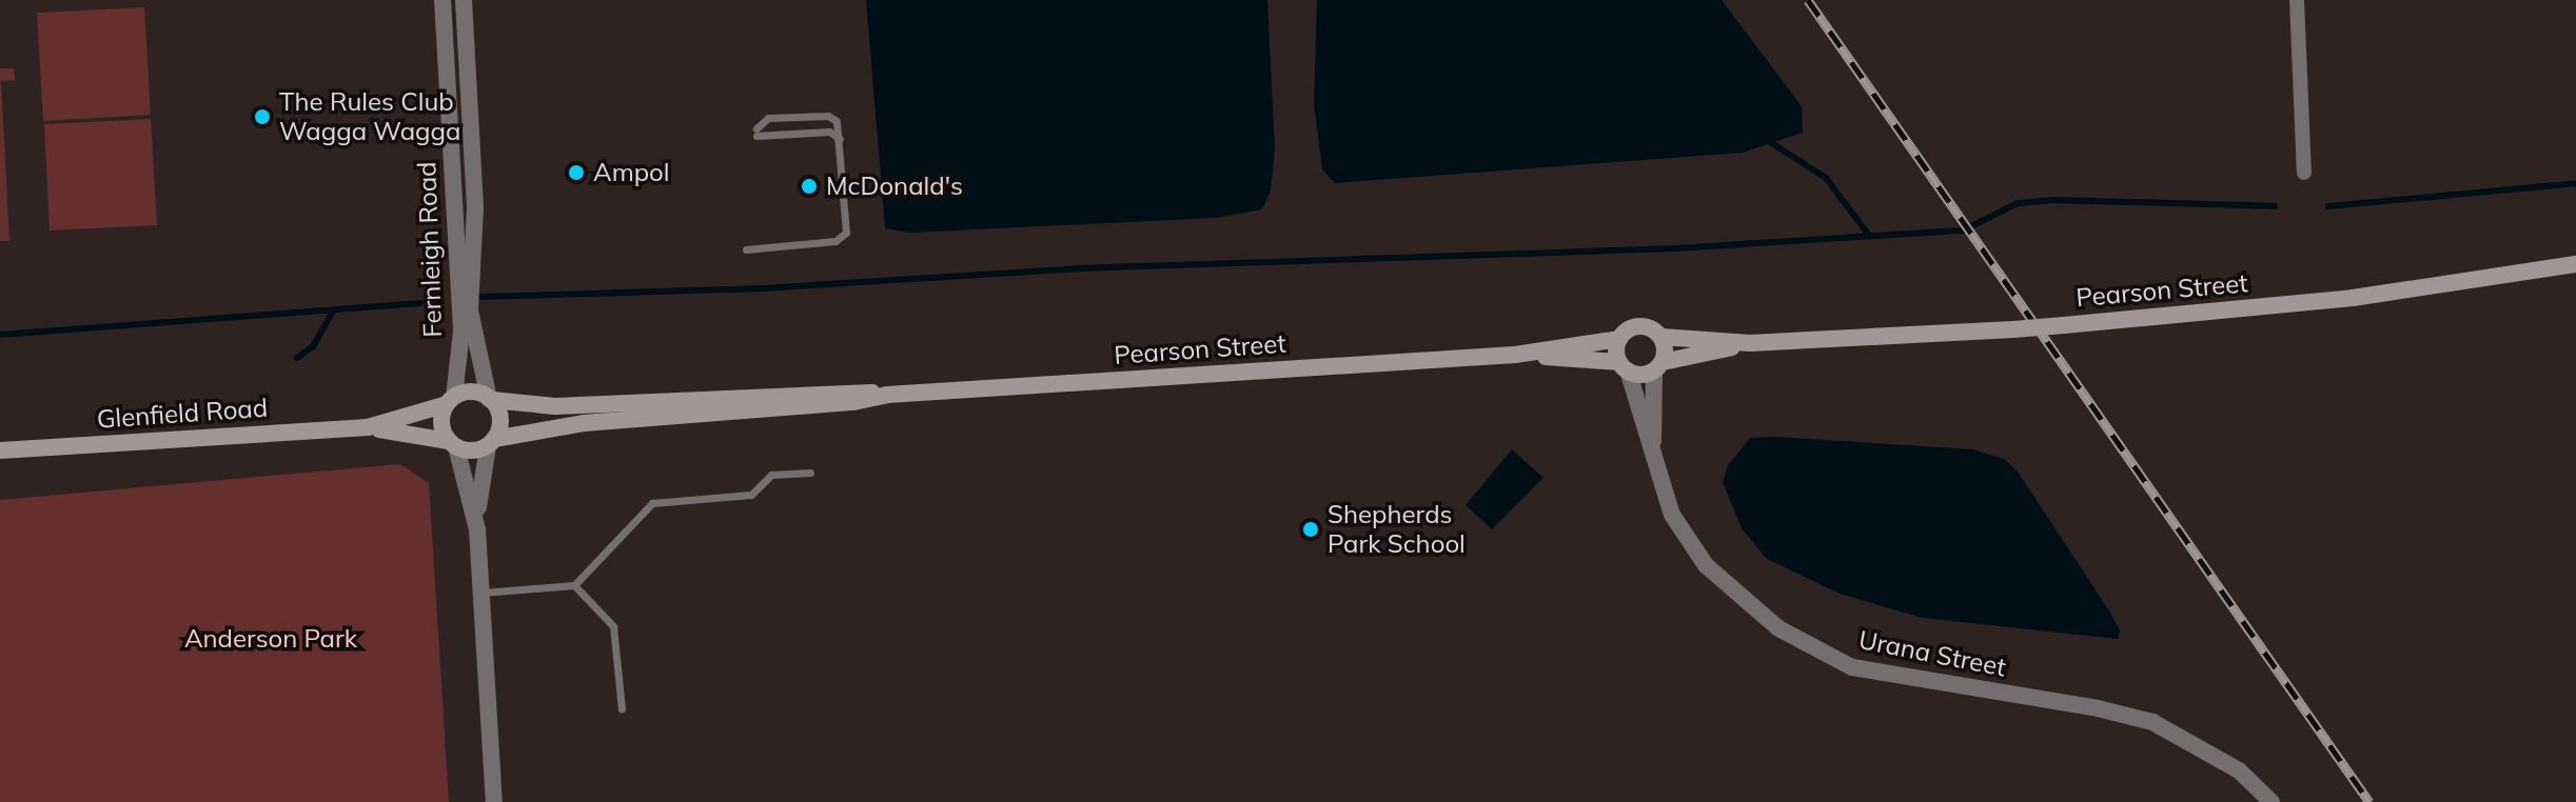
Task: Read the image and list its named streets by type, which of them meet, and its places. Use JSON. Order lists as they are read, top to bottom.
{
  "streets": {
    "main road": ["Pearson Street", "Glenfield Road"],
    "street": ["Fernleigh Road", "Urana Street"]
  },
  "crossings": [
    ["Fernleigh Road", "Pearson Street"],
    ["Fernleigh Road", "Glenfield Road"],
    ["Pearson Street", "Glenfield Road"],
    ["Pearson Street", "Urana Street"]
  ],
  "parks": ["Anderson Park"],
  "places": [
    "The Rules Club Wagga Wagga",
    "Ampol",
    "McDonald's",
    "Shepherds Park School"
  ]
}
